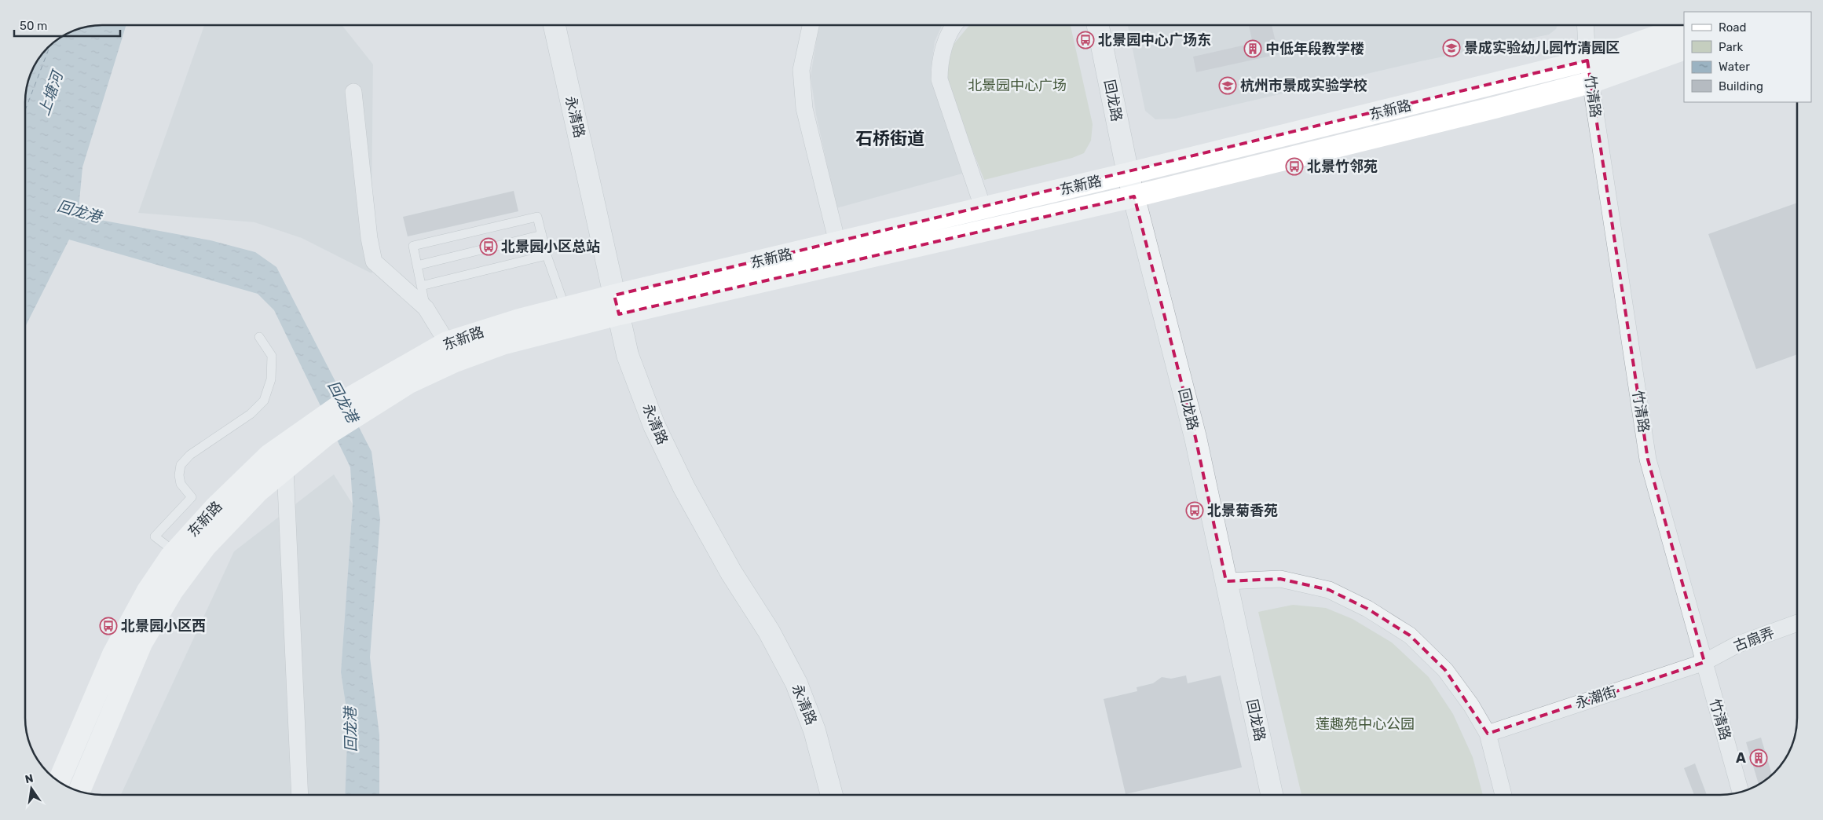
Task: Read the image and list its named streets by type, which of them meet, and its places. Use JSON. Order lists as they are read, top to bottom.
{
  "streets": {
    "main road": ["东新路"],
    "street": [
      "竹清路",
      "回龙路",
      "永清路",
      "古扇弄",
      "永潮街"
    ]
  },
  "crossings": [
    ["竹清路", "东新路"],
    ["竹清路", "古扇弄"],
    ["竹清路", "永潮街"],
    ["回龙路", "东新路"],
    ["东新路", "永清路"],
    ["古扇弄", "永潮街"]
  ],
  "districts": ["石桥街道"],
  "water": ["上塘河", "回龙港"],
  "parks": ["北景园中心广场", "莲趣苑中心公园"],
  "places": {
    "bus stop": [
      "北景园中心广场东",
      "北景竹邻苑",
      "北景园小区总站",
      "北景菊香苑",
      "北景园小区西"
    ],
    "school or university": ["景成实验幼儿园竹清园区", "杭州市景成实验学校"],
    "building": ["中低年段教学楼", "A"]
  },
  "legend": [
    "Road",
    "Park",
    "Water",
    "Building"
  ],
  "scale_bar": "50 m",
  "north": "top"
}
